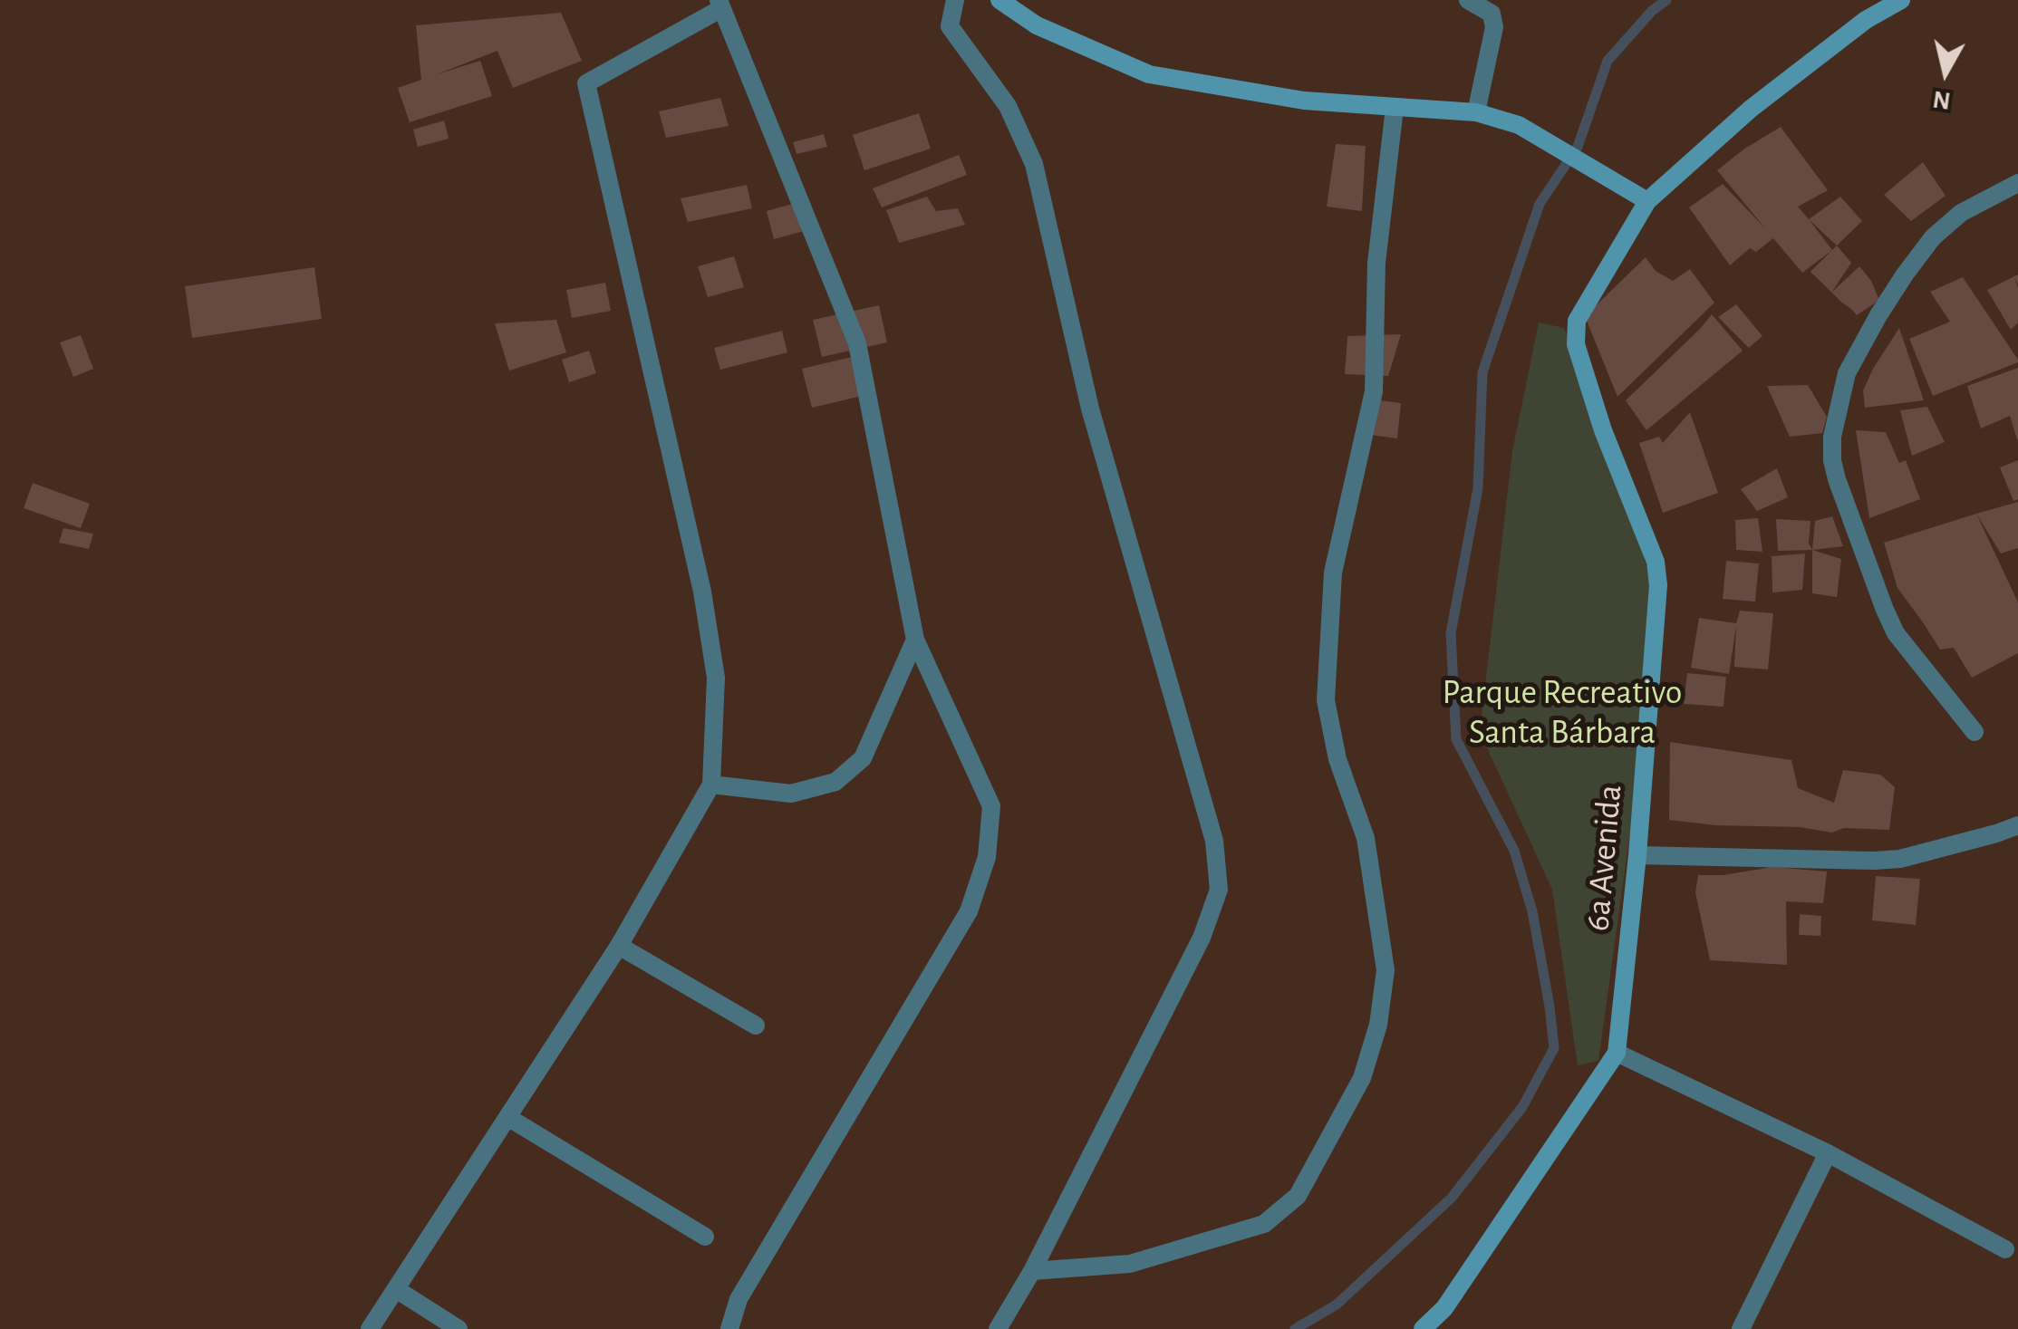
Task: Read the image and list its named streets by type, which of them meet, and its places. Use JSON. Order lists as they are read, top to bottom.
{
  "streets": {
    "street": ["6a Avenida"]
  },
  "parks": ["Parque Recreativo Santa Bárbara"],
  "north": "bottom"
}
